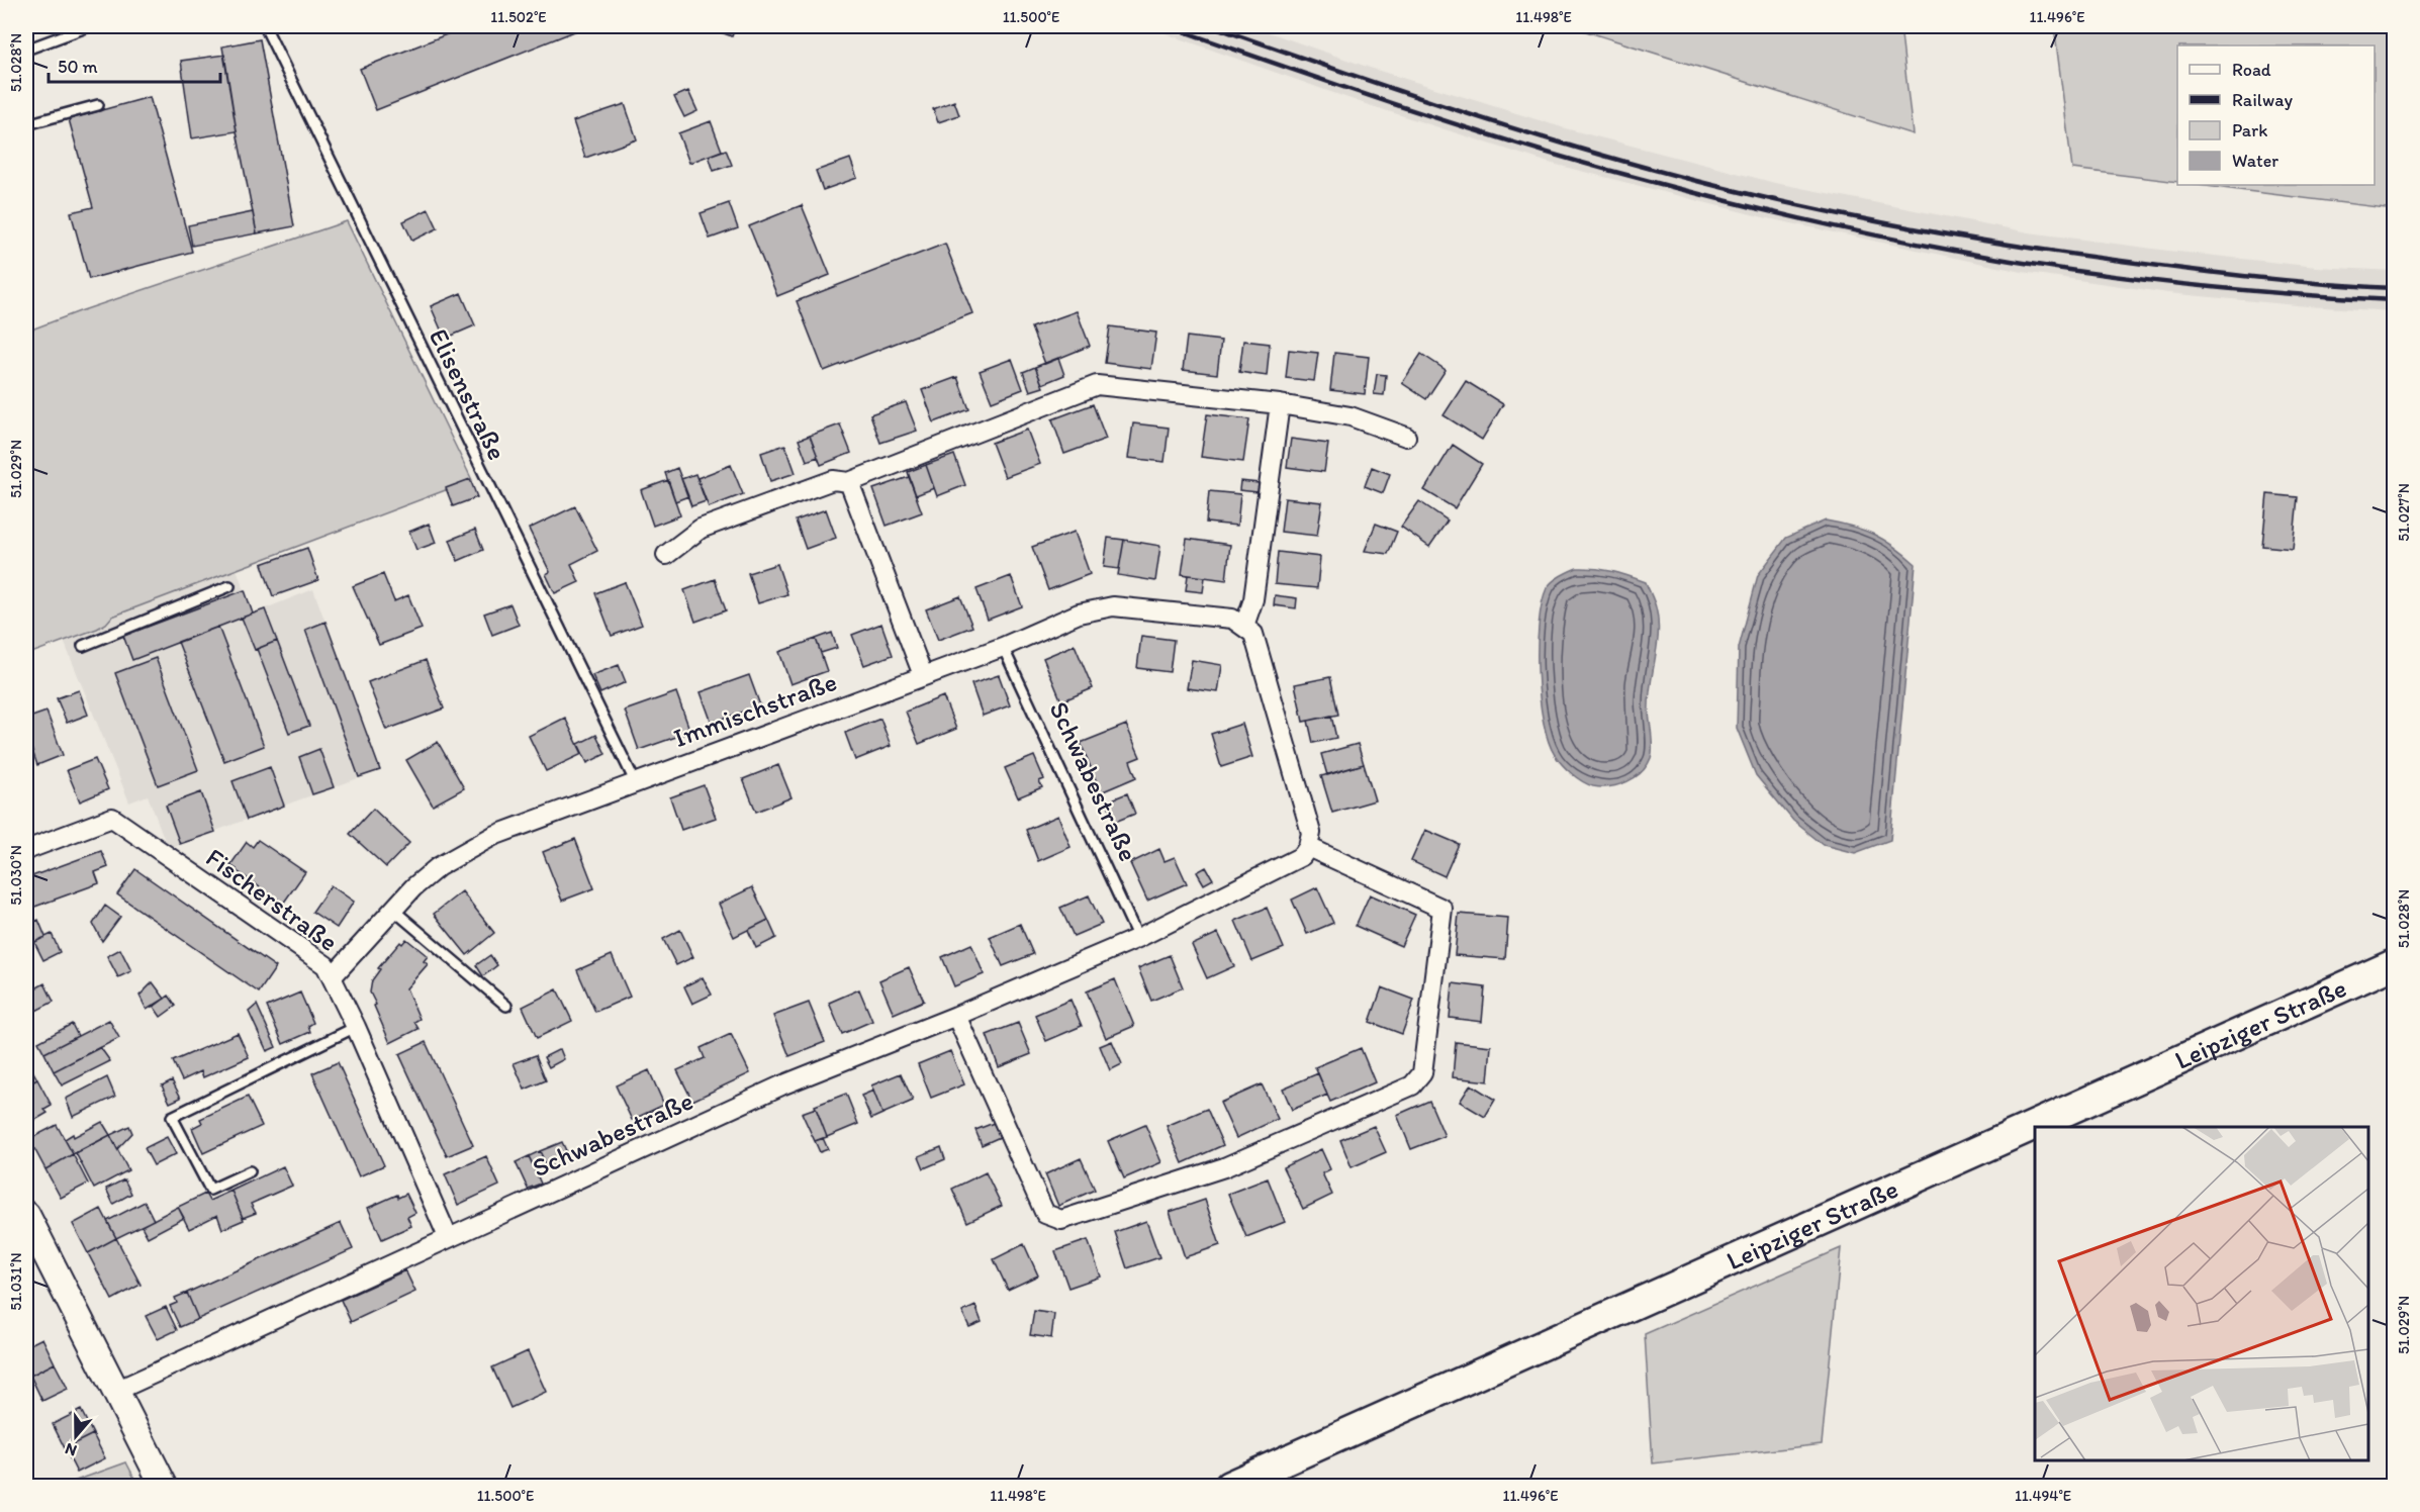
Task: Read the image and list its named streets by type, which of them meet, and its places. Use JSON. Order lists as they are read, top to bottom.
{
  "streets": {
    "main road": ["Leipziger Straße"],
    "street": ["Immischstraße", "Schwabestraße", "Fischerstraße"],
    "lane": ["Elisenstraße"]
  },
  "crossings": [
    ["Elisenstraße", "Immischstraße"],
    ["Immischstraße", "Schwabestraße"],
    ["Immischstraße", "Fischerstraße"],
    ["Schwabestraße", "Fischerstraße"]
  ],
  "legend": [
    "Road",
    "Railway",
    "Park",
    "Water"
  ],
  "scale_bar": "50 m",
  "north": "bottom",
  "coordinates": [
    "11.502°E",
    "11.500°E",
    "11.498°E",
    "11.496°E",
    "51.028°N",
    "51.029°N",
    "51.027°N",
    "51.030°N",
    "51.031°N",
    "11.494°E"
  ]
}
